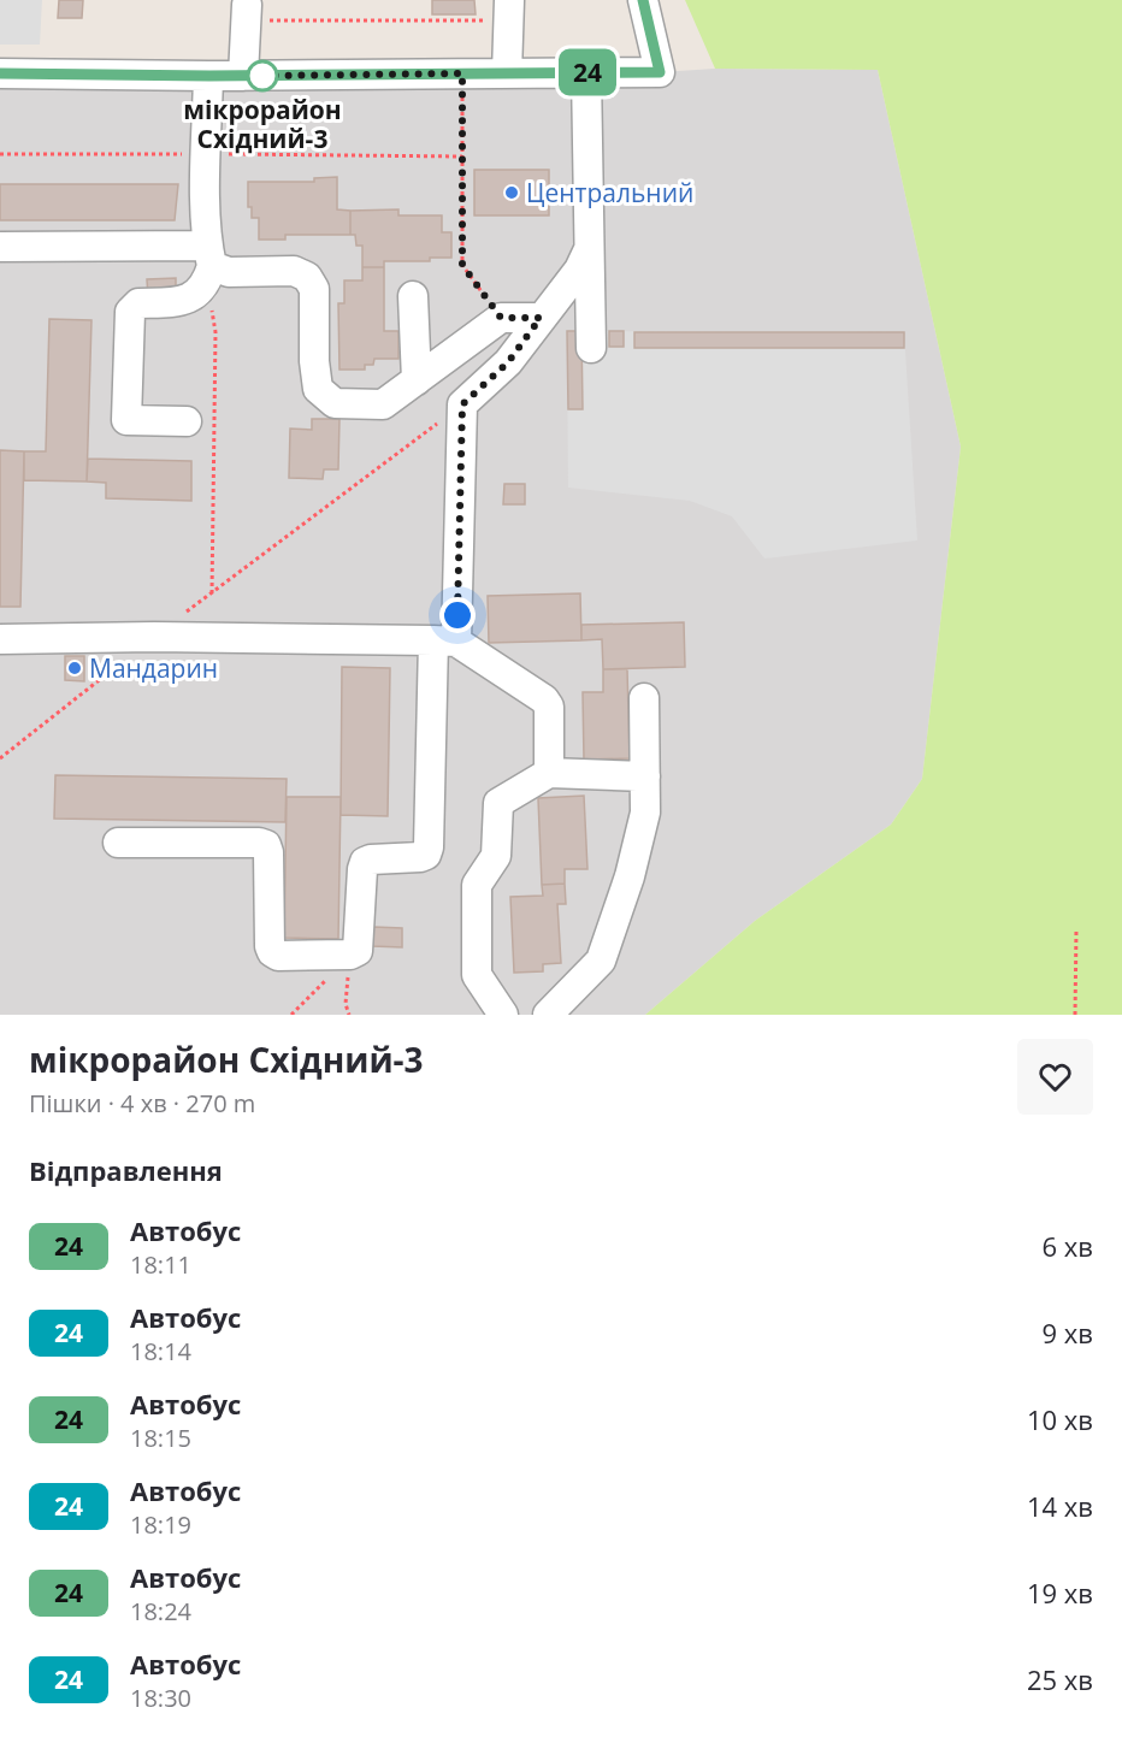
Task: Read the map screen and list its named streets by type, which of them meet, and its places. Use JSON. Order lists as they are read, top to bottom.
{
  "places": ["мікрорайон Східний-3", "Центральний", "Мандарин"],
  "lines": ["bus line 24"],
  "page": {
    "on_map": "24",
    "heading": [
      ["мікрорайон Східний-3", "Пішки · 4 хв · 270 m"],
      "Відправлення"
    ],
    "list": [
      {
        "mark": "24",
        "name": "Автобус",
        "note": "18:11",
        "value": "6 хв"
      },
      {
        "mark": "24",
        "name": "Автобус",
        "note": "18:14",
        "value": "9 хв"
      },
      {
        "mark": "24",
        "name": "Автобус",
        "note": "18:15",
        "value": "10 хв"
      },
      {
        "mark": "24",
        "name": "Автобус",
        "note": "18:19",
        "value": "14 хв"
      },
      {
        "mark": "24",
        "name": "Автобус",
        "note": "18:24",
        "value": "19 хв"
      },
      {
        "mark": "24",
        "name": "Автобус",
        "note": "18:30",
        "value": "25 хв"
      }
    ]
  }
}
